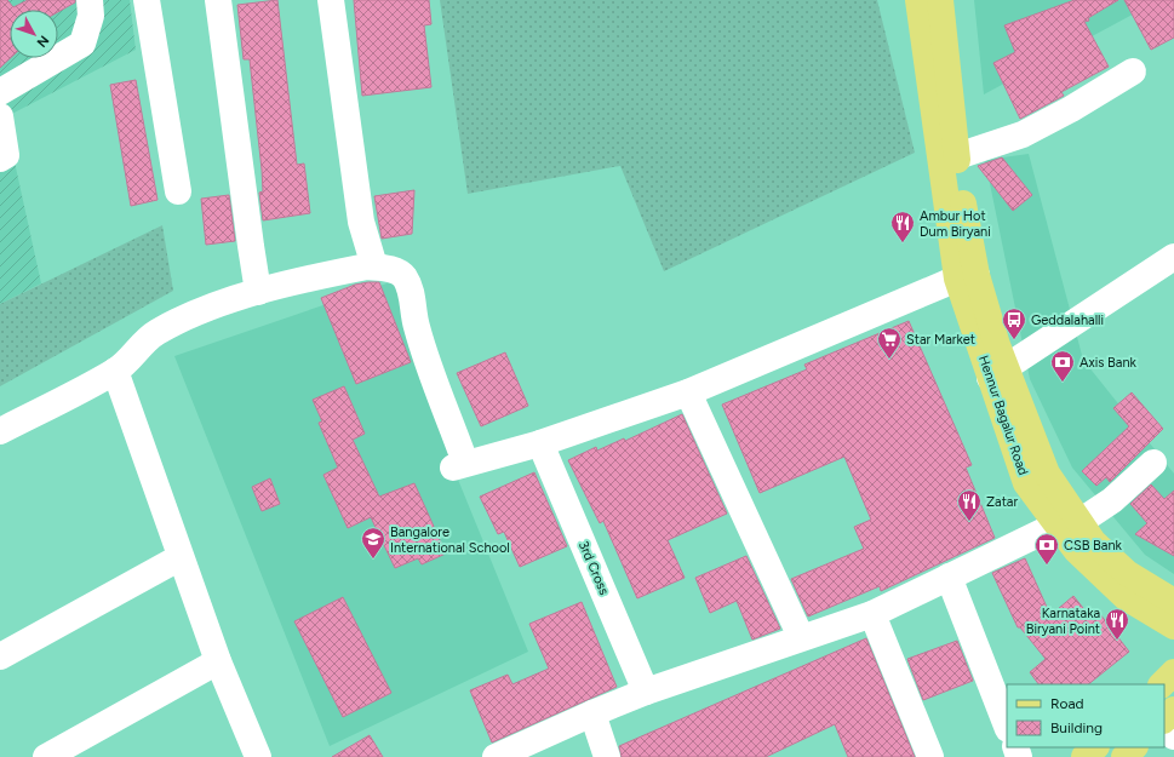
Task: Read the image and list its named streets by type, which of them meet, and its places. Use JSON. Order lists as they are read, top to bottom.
{
  "streets": {
    "main road": ["Hennur Bagalur Road"],
    "street": ["3rd Cross"]
  },
  "places": {
    "restaurant": ["Ambur Hot Dum Biryani", "Zatar", "Karnataka Biryani Point"],
    "bus stop": ["Geddalahalli"],
    "supermarket": ["Star Market"],
    "bank": ["Axis Bank", "CSB Bank"],
    "school or university": ["Bangalore International School"]
  },
  "legend": ["Road", "Building"],
  "north": "bottom right"
}
